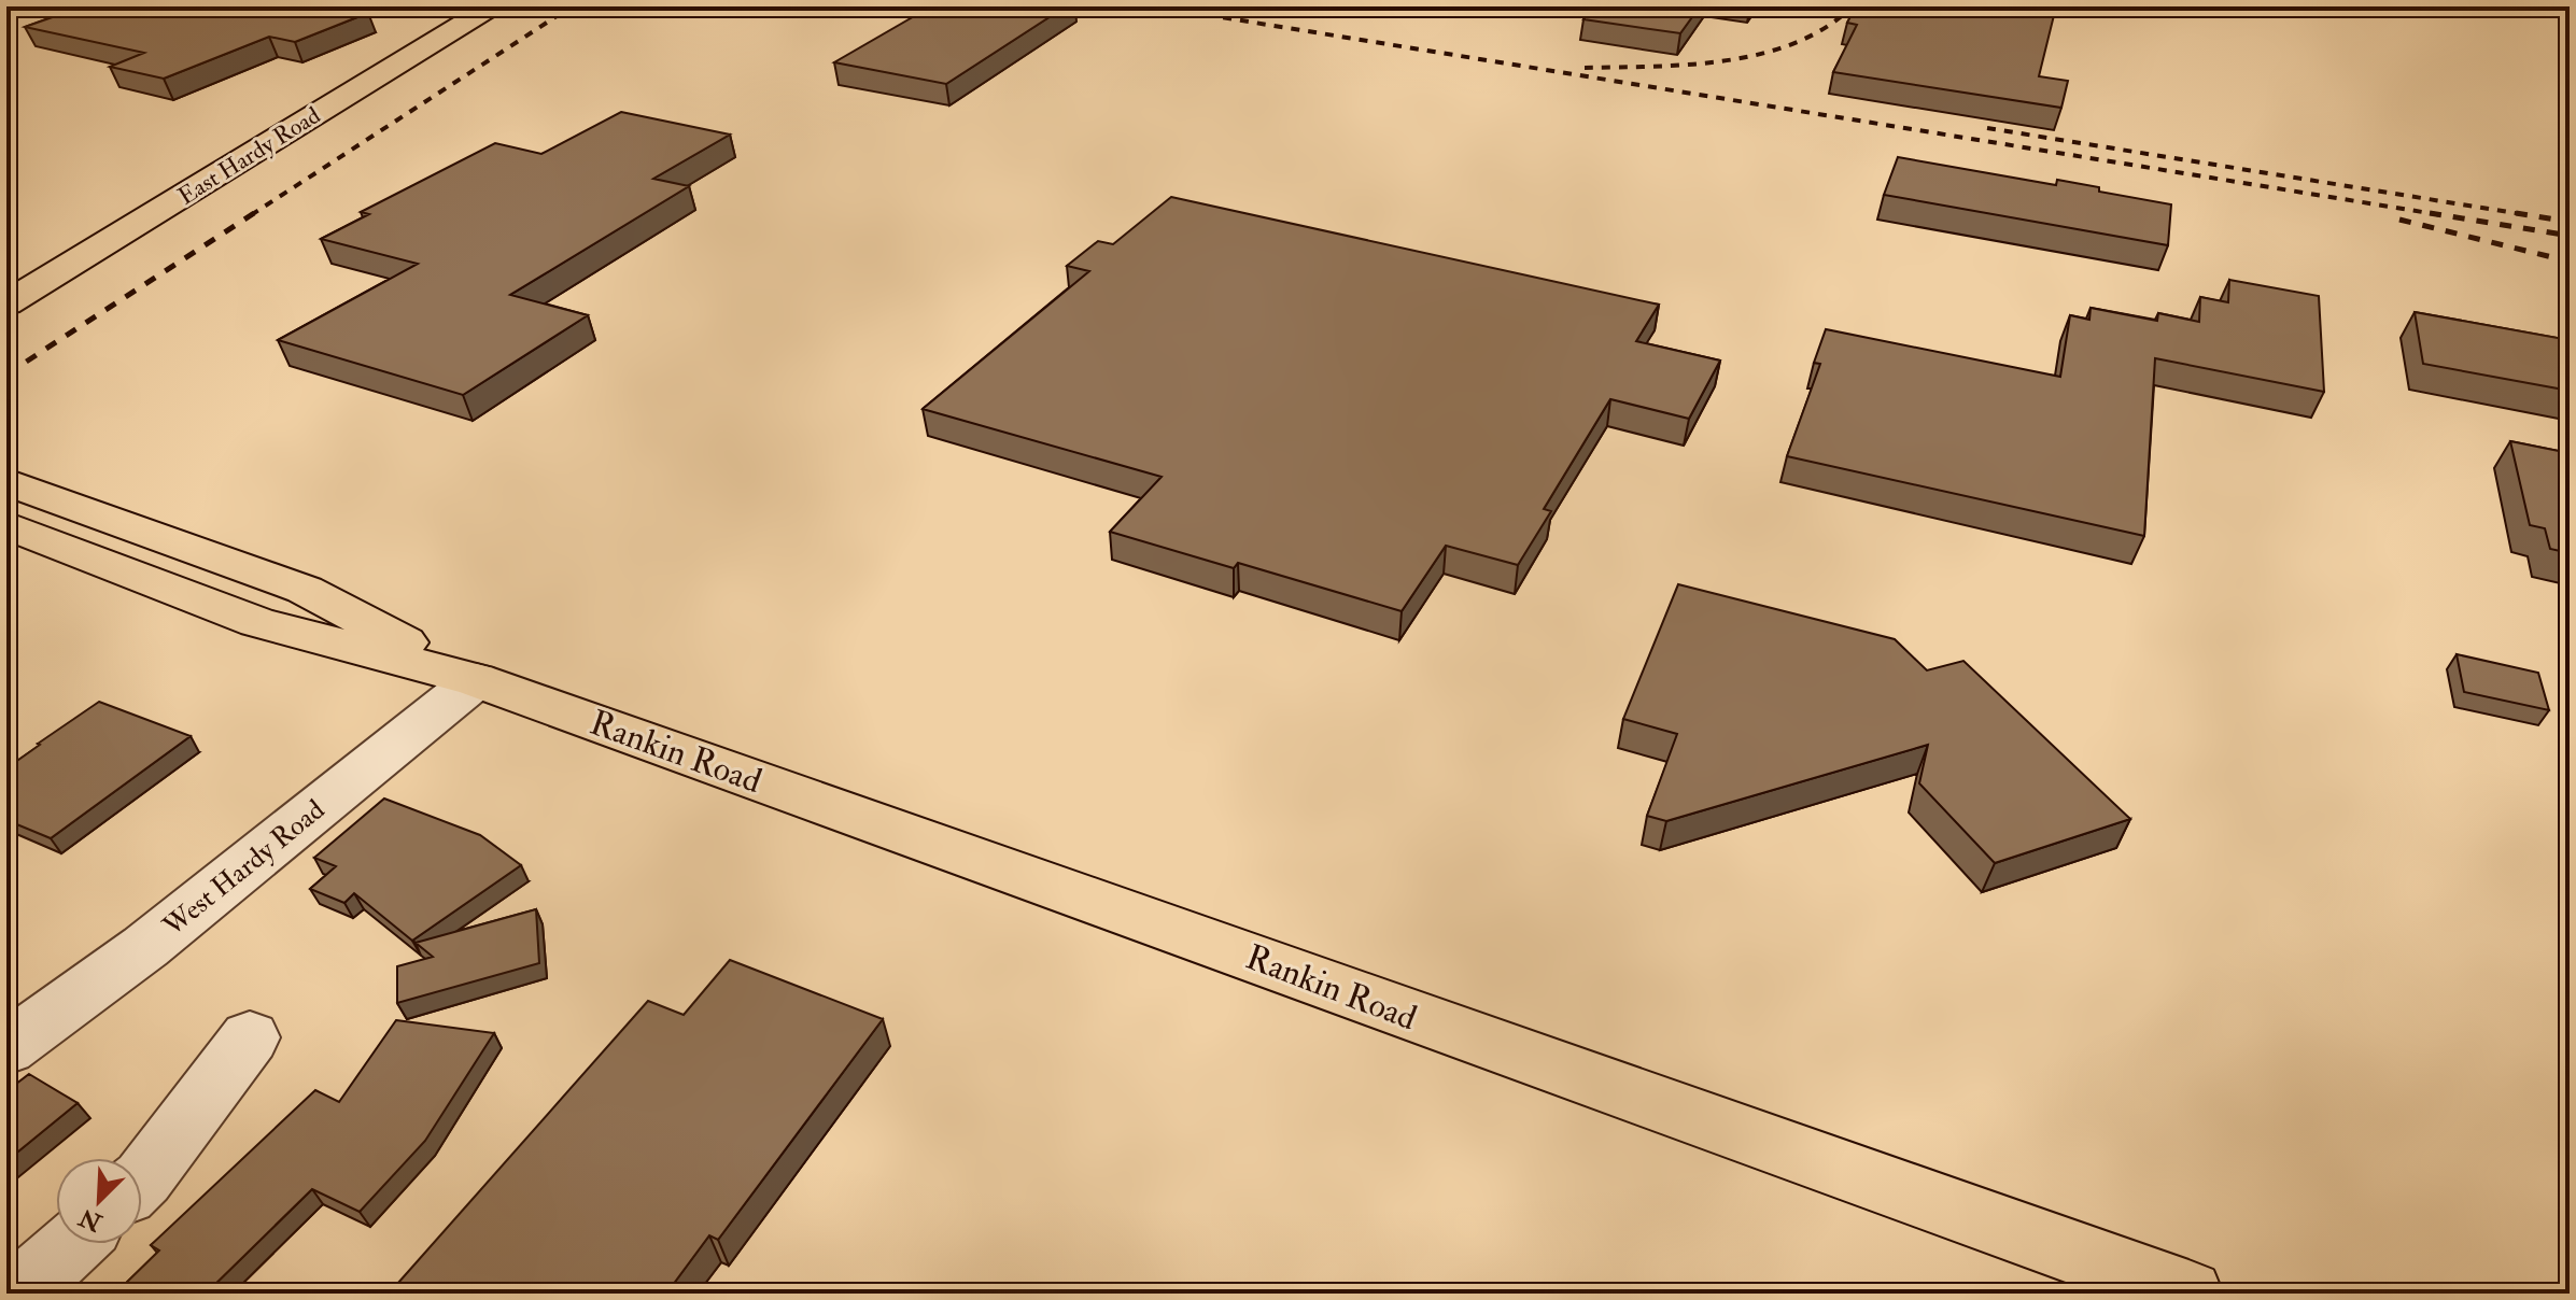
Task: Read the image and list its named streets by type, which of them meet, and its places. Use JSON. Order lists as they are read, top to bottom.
{
  "streets": {
    "main road": ["East Hardy Road", "Rankin Road"],
    "street": ["West Hardy Road"]
  },
  "crossings": [
    ["Rankin Road", "West Hardy Road"]
  ],
  "north": "bottom left"
}
